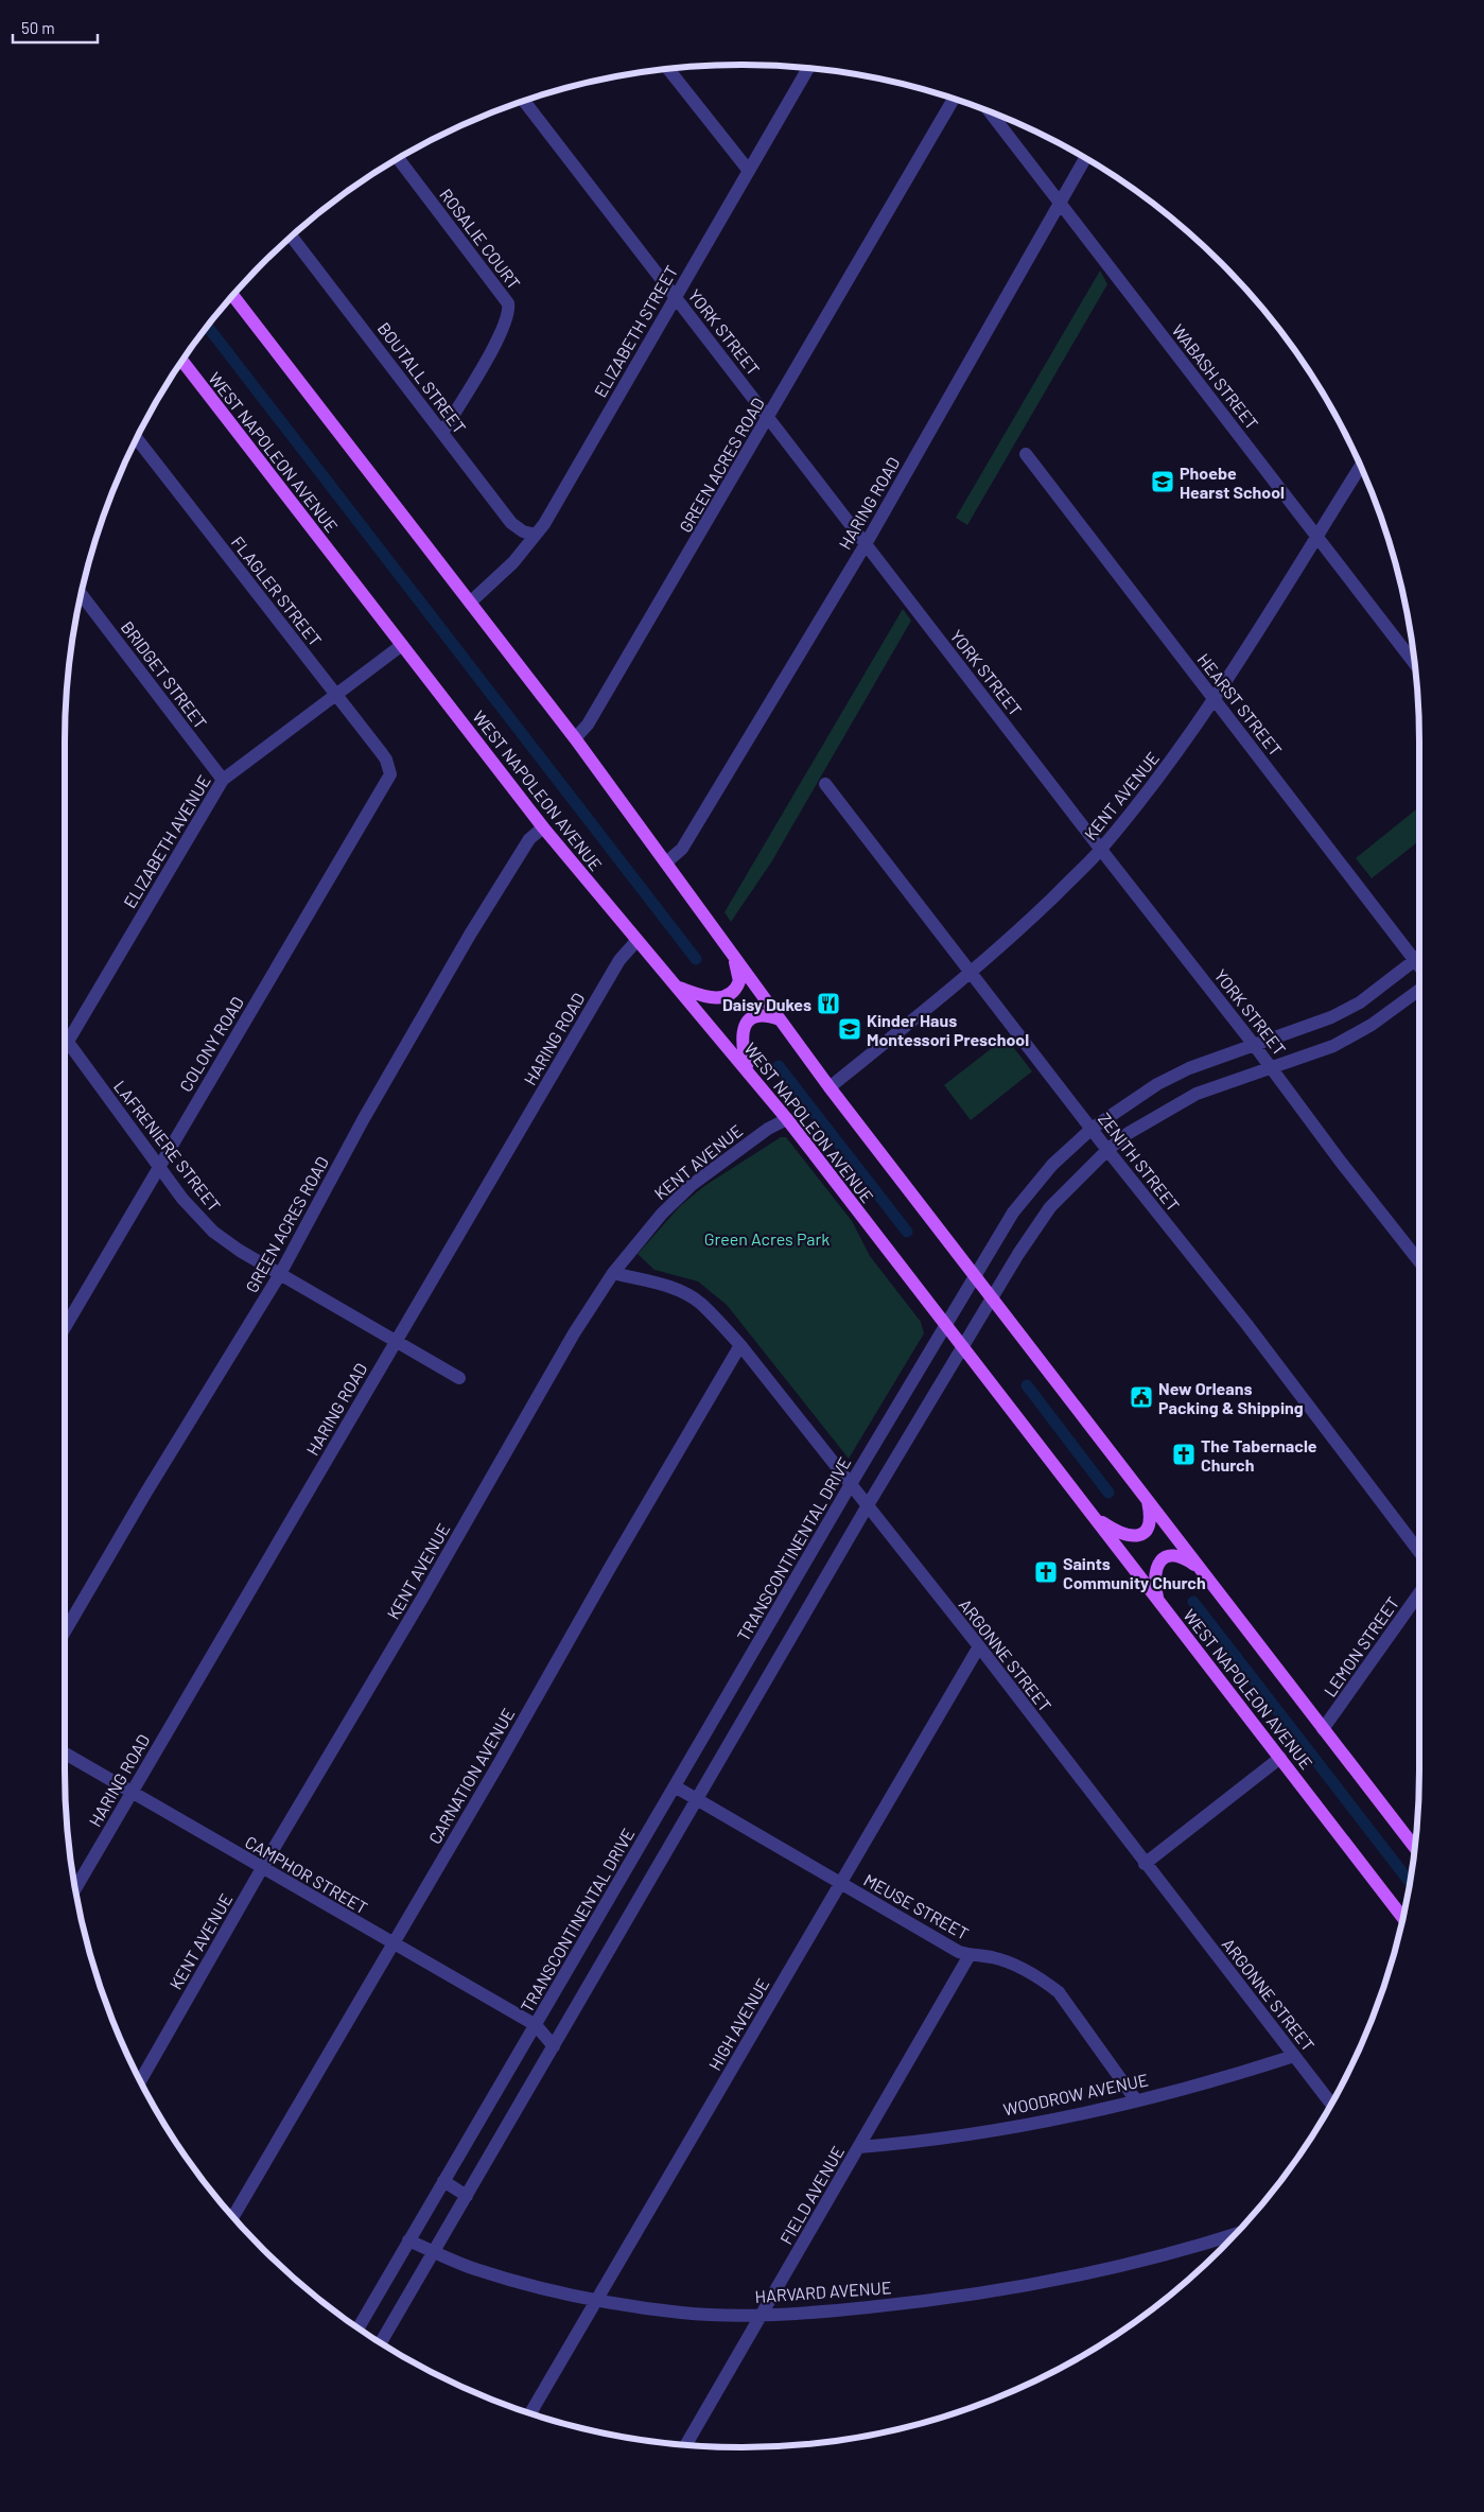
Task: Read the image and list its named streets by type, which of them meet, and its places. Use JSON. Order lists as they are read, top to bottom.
{
  "streets": {
    "main road": ["WEST NAPOLEON AVENUE"],
    "street": [
      "ROSALIE COURT",
      "ELIZABETH STREET",
      "YORK STREET",
      "WABASH STREET",
      "BOUTALL STREET",
      "GREEN ACRES ROAD",
      "HARING ROAD",
      "FLAGLER STREET",
      "BRIDGET STREET",
      "HEARST STREET",
      "KENT AVENUE",
      "ELIZABETH AVENUE",
      "COLONY ROAD",
      "LAFRENIERE STREET",
      "ZENITH STREET",
      "TRANSCONTINENTAL DRIVE",
      "LEMON STREET",
      "ARGONNE STREET",
      "CARNATION AVENUE",
      "CAMPHOR STREET",
      "MEUSE STREET",
      "HIGH AVENUE",
      "WOODROW AVENUE",
      "FIELD AVENUE",
      "HARVARD AVENUE"
    ]
  },
  "crossings": [
    ["ROSALIE COURT", "BOUTALL STREET"],
    ["ELIZABETH STREET", "YORK STREET"],
    ["ELIZABETH STREET", "BOUTALL STREET"],
    ["ELIZABETH STREET", "WEST NAPOLEON AVENUE"],
    ["YORK STREET", "GREEN ACRES ROAD"],
    ["YORK STREET", "HARING ROAD"],
    ["YORK STREET", "KENT AVENUE"],
    ["YORK STREET", "TRANSCONTINENTAL DRIVE"],
    ["WABASH STREET", "HARING ROAD"],
    ["WABASH STREET", "KENT AVENUE"],
    ["WEST NAPOLEON AVENUE", "GREEN ACRES ROAD"],
    ["WEST NAPOLEON AVENUE", "HARING ROAD"],
    ["WEST NAPOLEON AVENUE", "KENT AVENUE"],
    ["WEST NAPOLEON AVENUE", "ELIZABETH AVENUE"],
    ["WEST NAPOLEON AVENUE", "TRANSCONTINENTAL DRIVE"],
    ["WEST NAPOLEON AVENUE", "LEMON STREET"],
    ["GREEN ACRES ROAD", "LAFRENIERE STREET"],
    ["HARING ROAD", "LAFRENIERE STREET"],
    ["HARING ROAD", "CAMPHOR STREET"],
    ["FLAGLER STREET", "ELIZABETH AVENUE"],
    ["FLAGLER STREET", "COLONY ROAD"],
    ["BRIDGET STREET", "ELIZABETH AVENUE"],
    ["HEARST STREET", "KENT AVENUE"],
    ["HEARST STREET", "TRANSCONTINENTAL DRIVE"],
    ["KENT AVENUE", "ZENITH STREET"],
    ["KENT AVENUE", "ARGONNE STREET"],
    ["KENT AVENUE", "CAMPHOR STREET"],
    ["ELIZABETH AVENUE", "LAFRENIERE STREET"],
    ["COLONY ROAD", "LAFRENIERE STREET"],
    ["ZENITH STREET", "TRANSCONTINENTAL DRIVE"],
    ["TRANSCONTINENTAL DRIVE", "ARGONNE STREET"],
    ["TRANSCONTINENTAL DRIVE", "CAMPHOR STREET"],
    ["TRANSCONTINENTAL DRIVE", "MEUSE STREET"],
    ["TRANSCONTINENTAL DRIVE", "HARVARD AVENUE"],
    ["ARGONNE STREET", "CARNATION AVENUE"],
    ["ARGONNE STREET", "HIGH AVENUE"],
    ["ARGONNE STREET", "WOODROW AVENUE"],
    ["CARNATION AVENUE", "CAMPHOR STREET"],
    ["MEUSE STREET", "HIGH AVENUE"],
    ["MEUSE STREET", "WOODROW AVENUE"],
    ["MEUSE STREET", "FIELD AVENUE"],
    ["HIGH AVENUE", "HARVARD AVENUE"],
    ["WOODROW AVENUE", "FIELD AVENUE"],
    ["FIELD AVENUE", "HARVARD AVENUE"]
  ],
  "parks": ["Green Acres Park"],
  "places": {
    "school or university": ["Phoebe Hearst School", "Kinder Haus Montessori Preschool"],
    "restaurant": ["Daisy Dukes"],
    "public building": ["New Orleans Packing & Shipping"],
    "church": ["The Tabernacle Church", "Saints Community Church"]
  },
  "scale_bar": "50 m"
}
